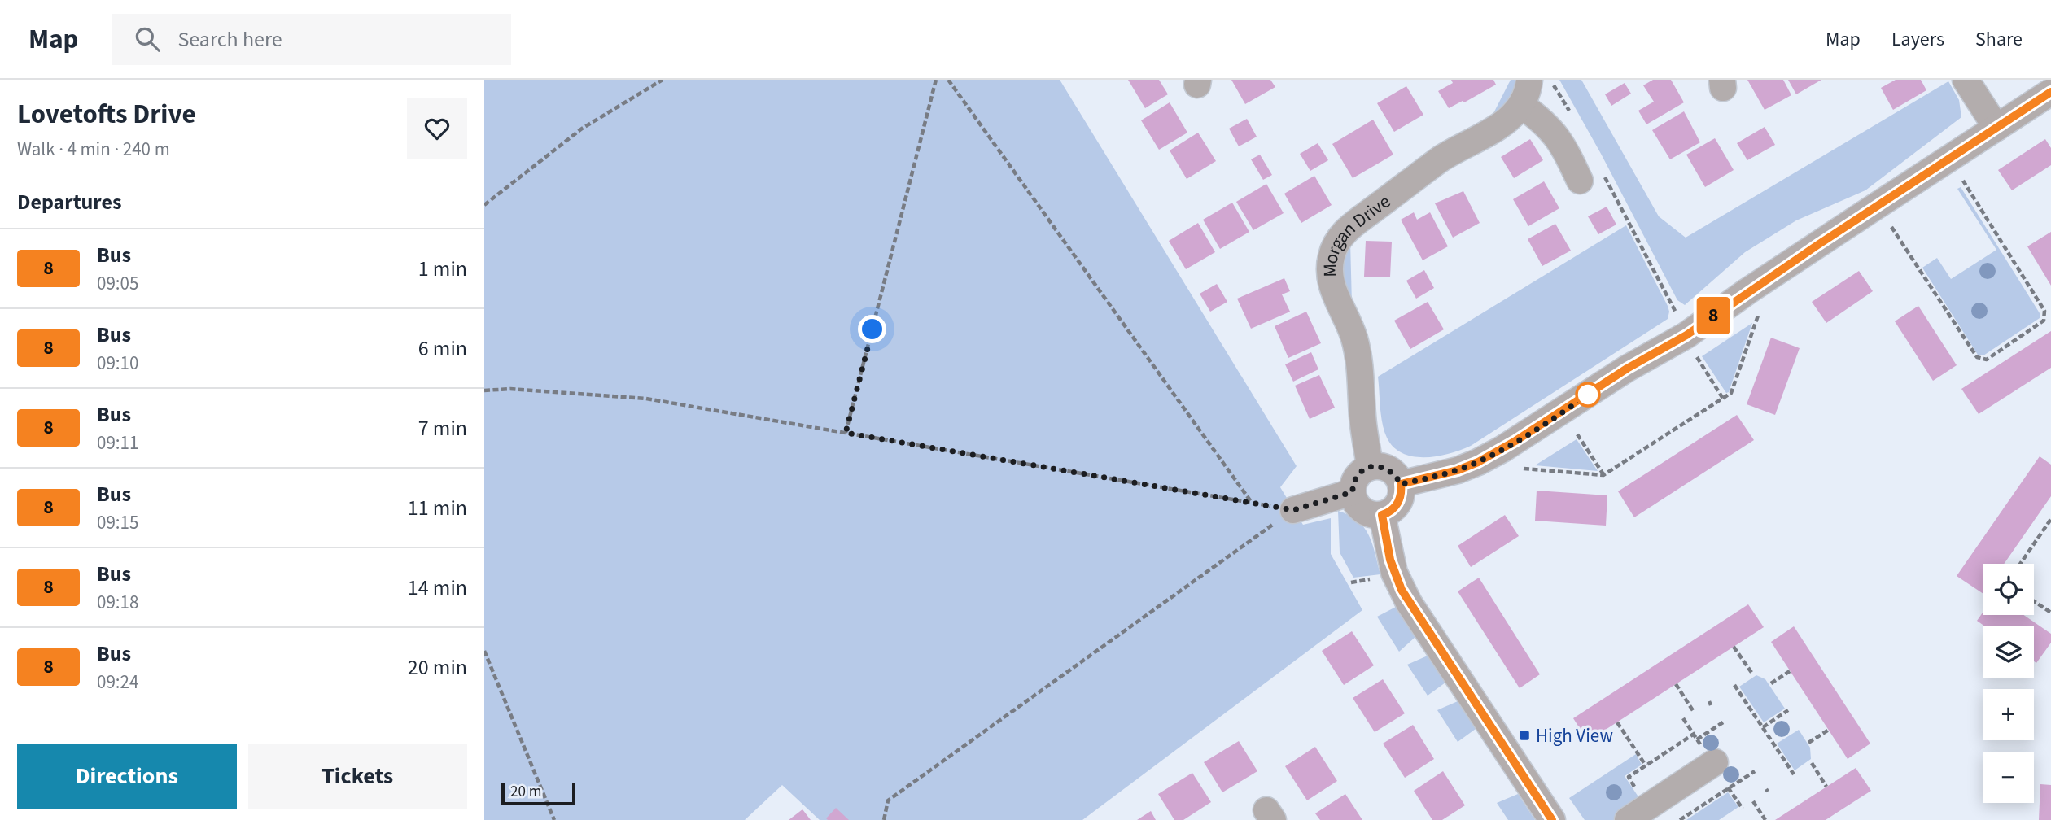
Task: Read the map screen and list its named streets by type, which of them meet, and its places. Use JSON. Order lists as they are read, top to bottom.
{
  "streets": {
    "street": ["Morgan Drive"]
  },
  "places": {
    "transit": ["High View"]
  },
  "lines": ["bus line 8"],
  "scale_bar": "20 m",
  "page": {
    "header": "Map",
    "search": "Search here",
    "nav": ["Map", "Layers", "Share"],
    "heading": [
      ["Lovetofts Drive", "Walk · 4 min · 240 m"],
      "Departures"
    ],
    "on_map": "8",
    "list": [
      {
        "mark": "8",
        "name": "Bus",
        "note": "09:05",
        "value": "1 min"
      },
      {
        "mark": "8",
        "name": "Bus",
        "note": "09:10",
        "value": "6 min"
      },
      {
        "mark": "8",
        "name": "Bus",
        "note": "09:11",
        "value": "7 min"
      },
      {
        "mark": "8",
        "name": "Bus",
        "note": "09:15",
        "value": "11 min"
      },
      {
        "mark": "8",
        "name": "Bus",
        "note": "09:18",
        "value": "14 min"
      },
      {
        "mark": "8",
        "name": "Bus",
        "note": "09:24",
        "value": "20 min"
      }
    ],
    "map_buttons": ["+", "−"],
    "buttons": ["Directions", "Tickets"],
    "scale": "20 m"
  }
}
